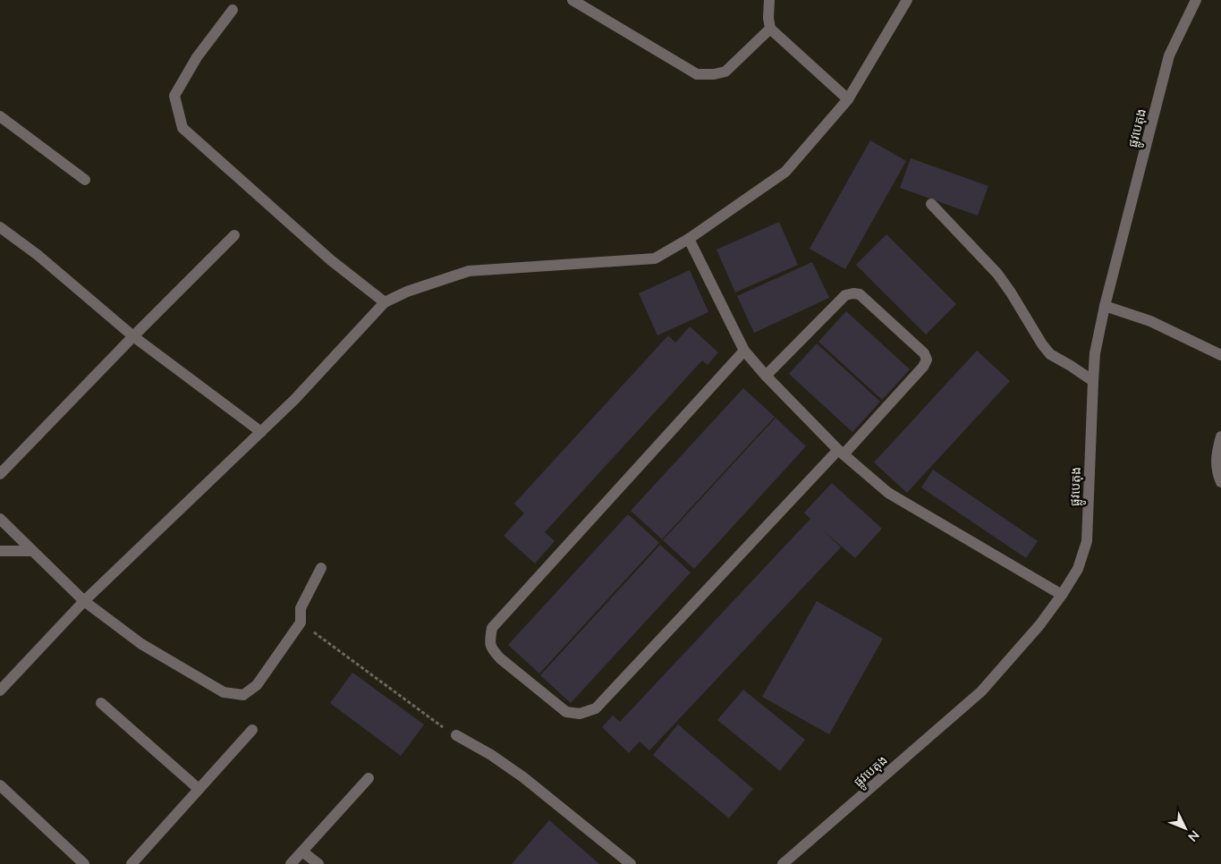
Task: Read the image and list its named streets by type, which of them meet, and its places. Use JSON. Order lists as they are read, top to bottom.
{
  "streets": {
    "street": ["ផ្លូវបេតុង"]
  },
  "north": "bottom right"
}
